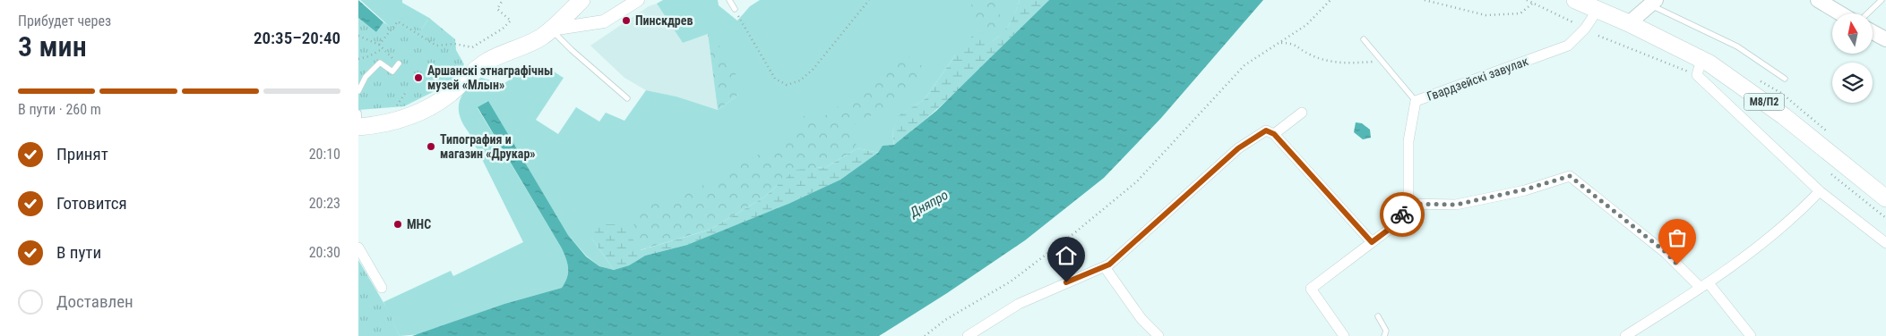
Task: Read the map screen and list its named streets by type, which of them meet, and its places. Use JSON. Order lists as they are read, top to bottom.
{
  "streets": {
    "main road": ["М8/П2"],
    "street": ["Гвардзейскі завулак"]
  },
  "crossings": [
    ["Гвардзейскі завулак", "М8/П2"]
  ],
  "water": ["Дняпро"],
  "places": [
    "Пинскдрев",
    "Аршанскі этнаграфічны музей «Млын»",
    "Типография и магазин «Друкар»",
    "МНС"
  ],
  "north": "top",
  "page": {
    "heading": ["3 мин", "Прибудет через", "20:35–20:40"],
    "bar": "В пути · 260 m",
    "list": [
      ["Принят", "20:10"],
      ["Готовится", "20:23"],
      ["В пути", "20:30"],
      "Доставлен"
    ]
  }
}
